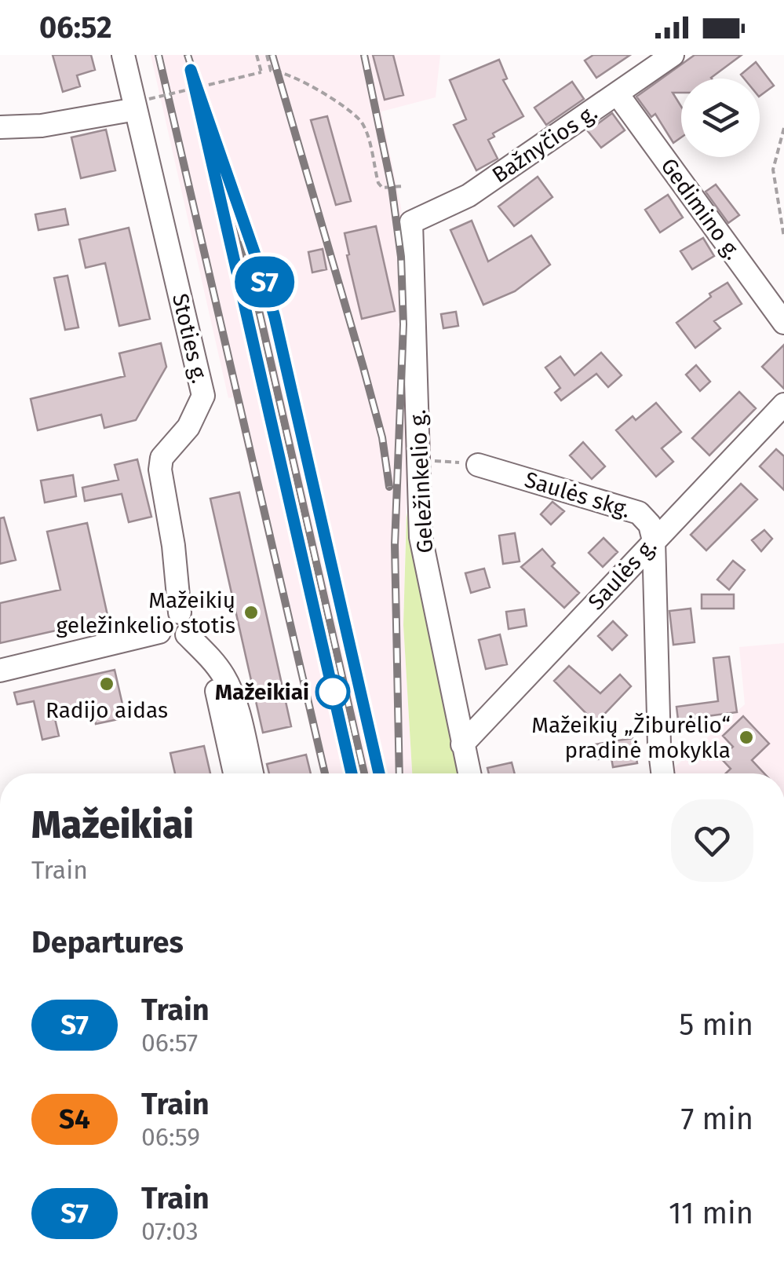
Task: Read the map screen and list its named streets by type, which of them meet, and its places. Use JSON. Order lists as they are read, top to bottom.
{
  "streets": {
    "street": [
      "Bažnyčios g.",
      "Gedimino g.",
      "Stoties g.",
      "Geležinkelio g.",
      "Saulės skg.",
      "Saulės g."
    ]
  },
  "crossings": [
    ["Bažnyčios g.", "Gedimino g."],
    ["Bažnyčios g.", "Geležinkelio g."],
    ["Geležinkelio g.", "Saulės g."],
    ["Saulės skg.", "Saulės g."]
  ],
  "places": [
    "Mažeikių geležinkelio stotis",
    "Radijo aidas",
    "Mažeikiai",
    "Mažeikių „Žiburėlio“ pradinė mokykla"
  ],
  "page": {
    "status": "06:52",
    "on_map": "S7",
    "heading": [
      ["Mažeikiai", "Train"],
      "Departures"
    ],
    "list": [
      {
        "mark": "S7",
        "name": "Train",
        "note": "06:57",
        "value": "5 min"
      },
      {
        "mark": "S4",
        "name": "Train",
        "note": "06:59",
        "value": "7 min"
      },
      {
        "mark": "S7",
        "name": "Train",
        "note": "07:03",
        "value": "11 min"
      }
    ]
  }
}
